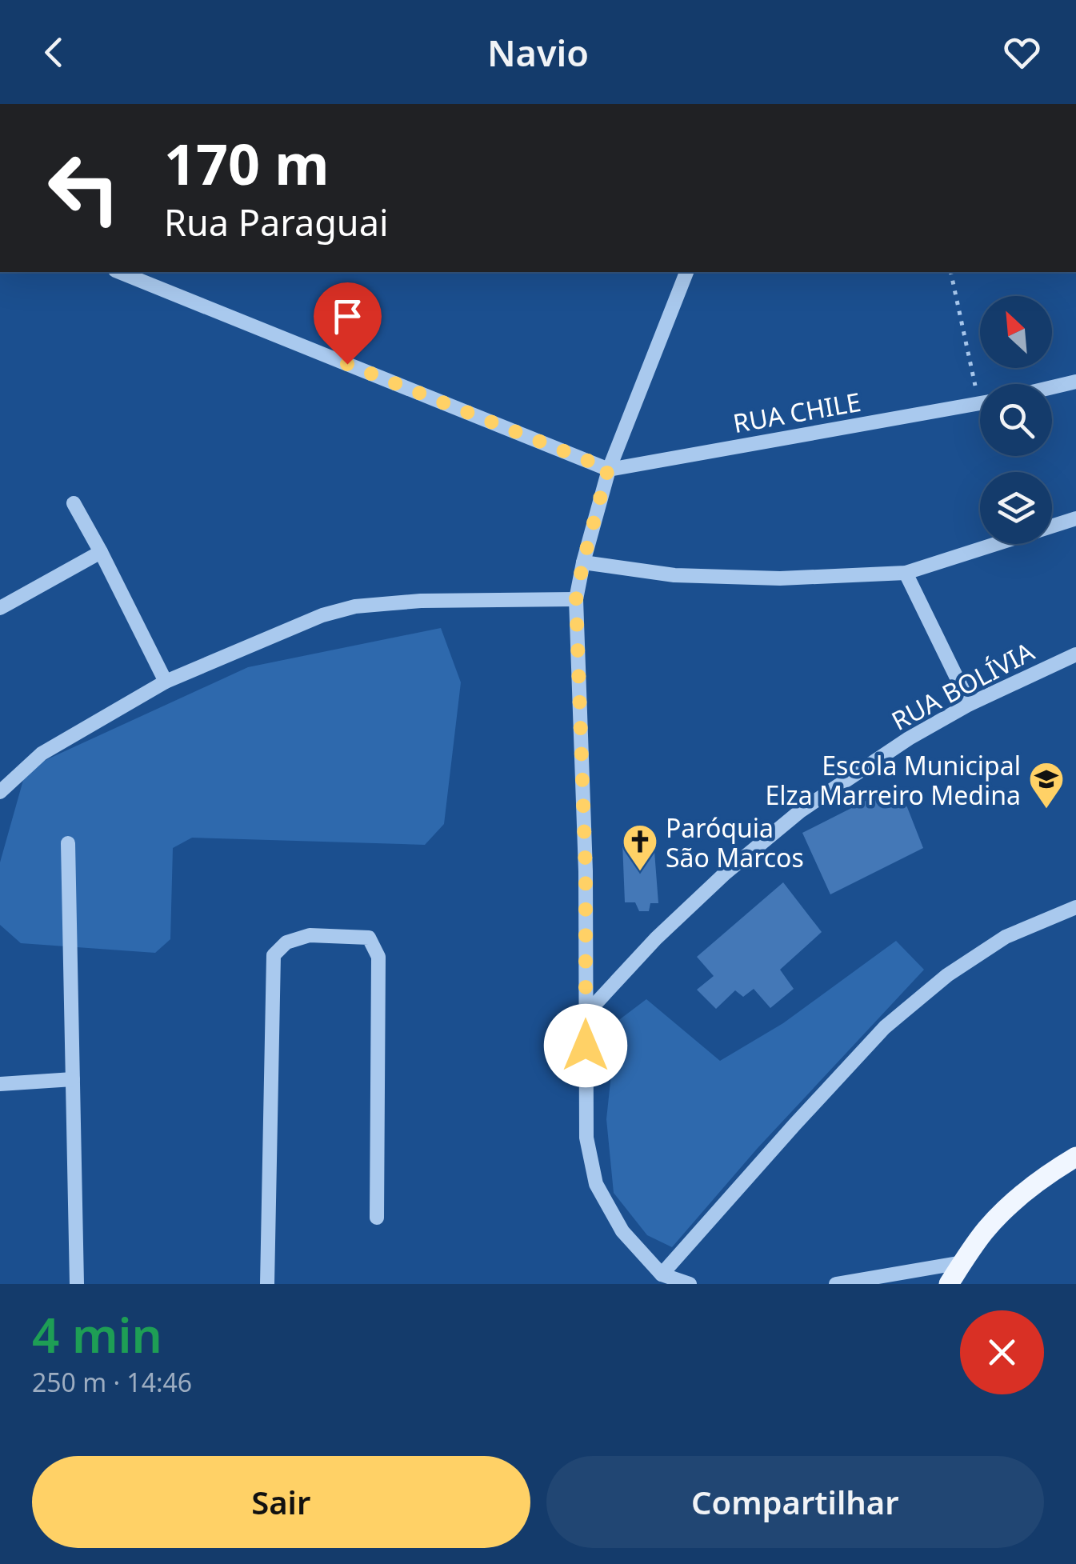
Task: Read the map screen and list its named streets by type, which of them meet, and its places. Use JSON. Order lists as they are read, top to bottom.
{
  "streets": {
    "street": ["RUA CHILE", "RUA BOLÍVIA"]
  },
  "places": {
    "school or university": ["Escola Municipal Elza Marreiro Medina"],
    "church": ["Paróquia São Marcos"]
  },
  "north": "top left",
  "page": {
    "header": "Navio",
    "turn": ["170 m", "Rua Paraguai"],
    "heading": ["4 min", "250 m · 14:46"],
    "buttons": ["Sair", "Compartilhar"]
  }
}
